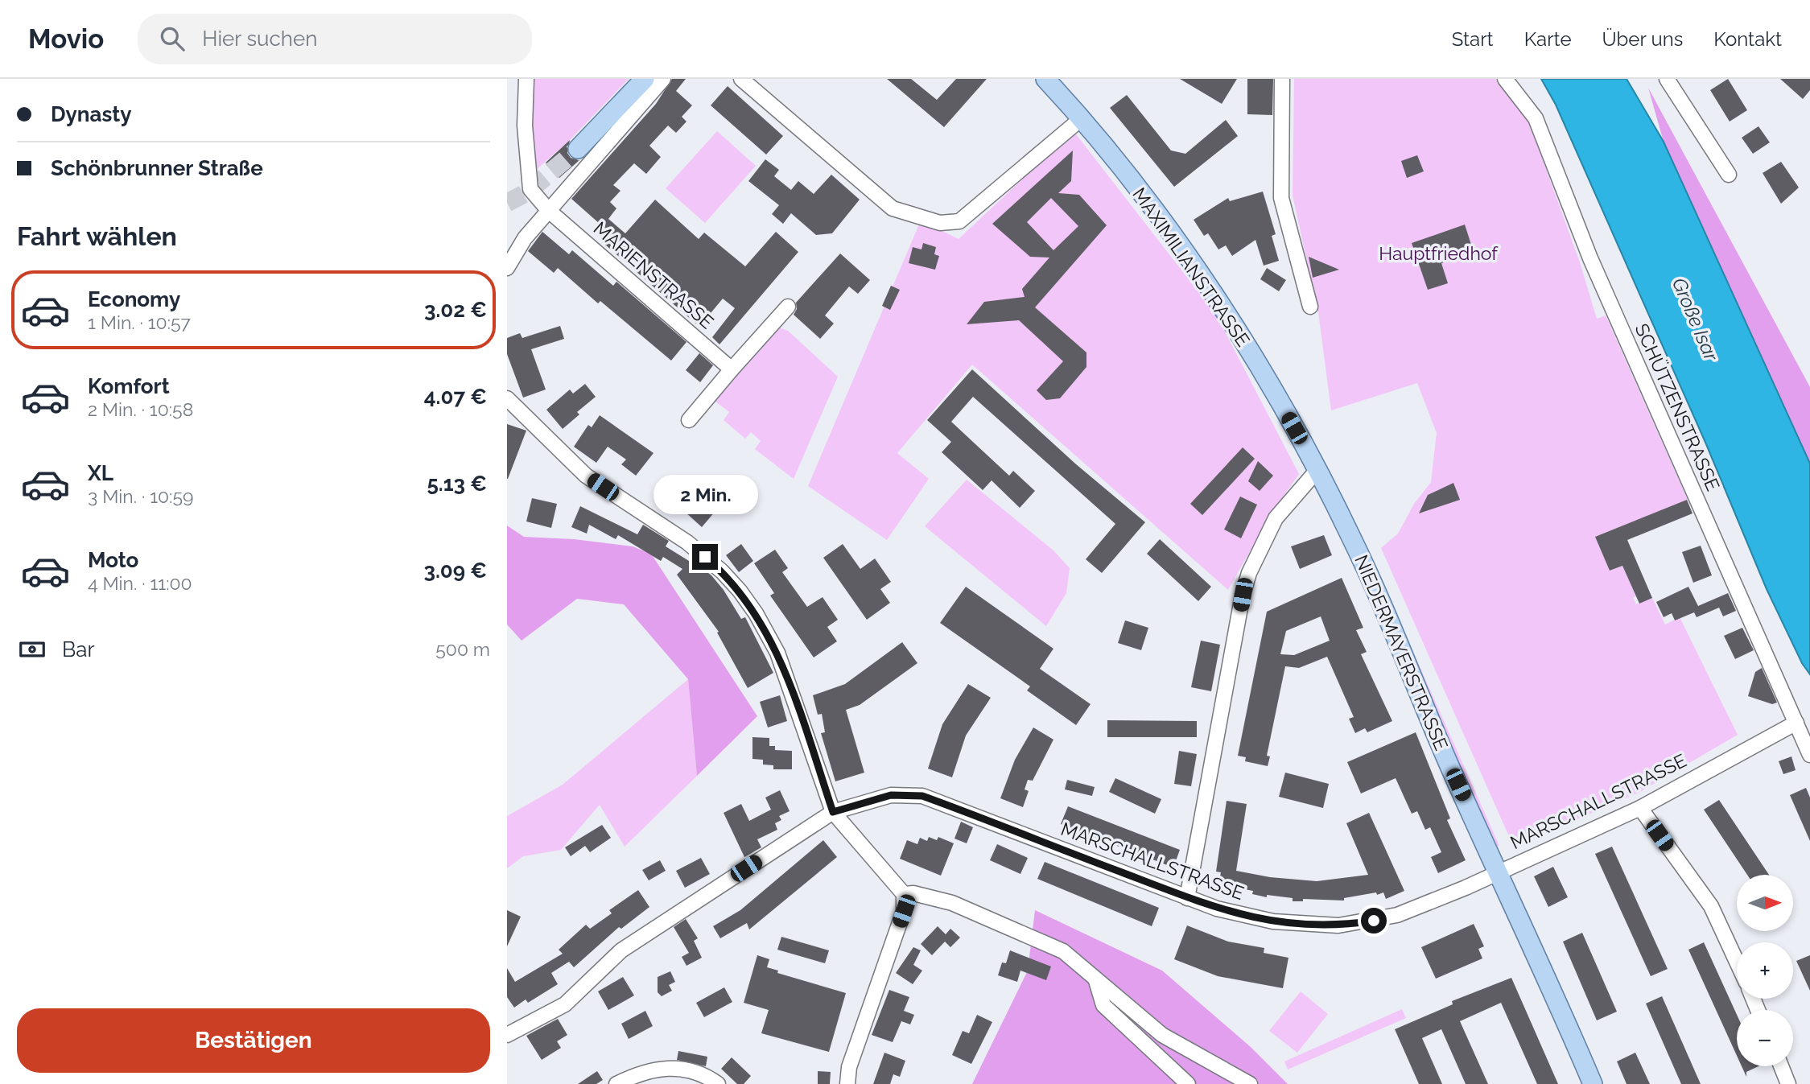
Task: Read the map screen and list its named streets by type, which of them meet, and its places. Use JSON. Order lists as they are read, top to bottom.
{
  "streets": {
    "main road": ["MAXIMILIANSTRASSE", "NIEDERMAYERSTRASSE"],
    "street": ["MARIENSTRASSE", "SCHÜTZENSTRASSE", "MARSCHALLSTRASSE"]
  },
  "crossings": [
    ["MAXIMILIANSTRASSE", "NIEDERMAYERSTRASSE"],
    ["SCHÜTZENSTRASSE", "MARSCHALLSTRASSE"],
    ["NIEDERMAYERSTRASSE", "MARSCHALLSTRASSE"]
  ],
  "water": ["Große Isar"],
  "parks": ["Hauptfriedhof"],
  "north": "right",
  "page": {
    "header": "Movio",
    "search": "Hier suchen",
    "nav": [
      "Start",
      "Karte",
      "Über uns",
      "Kontakt"
    ],
    "banner": ["Dynasty", "Schönbrunner Straße"],
    "heading": "Fahrt wählen",
    "list": [
      {
        "name": "Economy",
        "note": "1 Min. · 10:57",
        "value": "3.02 €"
      },
      {
        "name": "Komfort",
        "note": "2 Min. · 10:58",
        "value": "4.07 €"
      },
      {
        "name": "XL",
        "note": "3 Min. · 10:59",
        "value": "5.13 €"
      },
      {
        "name": "Moto",
        "note": "4 Min. · 11:00",
        "value": "3.09 €"
      }
    ],
    "bubble": "2 Min.",
    "pay": ["Bar", "500 m"],
    "map_buttons": ["+", "−"],
    "buttons": "Bestätigen"
  }
}
